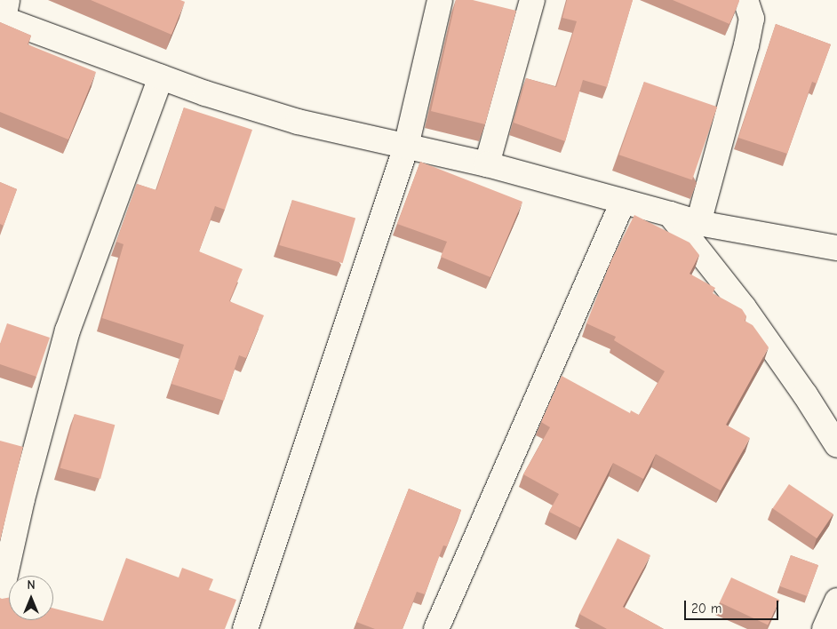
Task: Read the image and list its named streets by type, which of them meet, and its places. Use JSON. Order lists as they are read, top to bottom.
{
  "scale_bar": "20 m",
  "north": "top"
}
